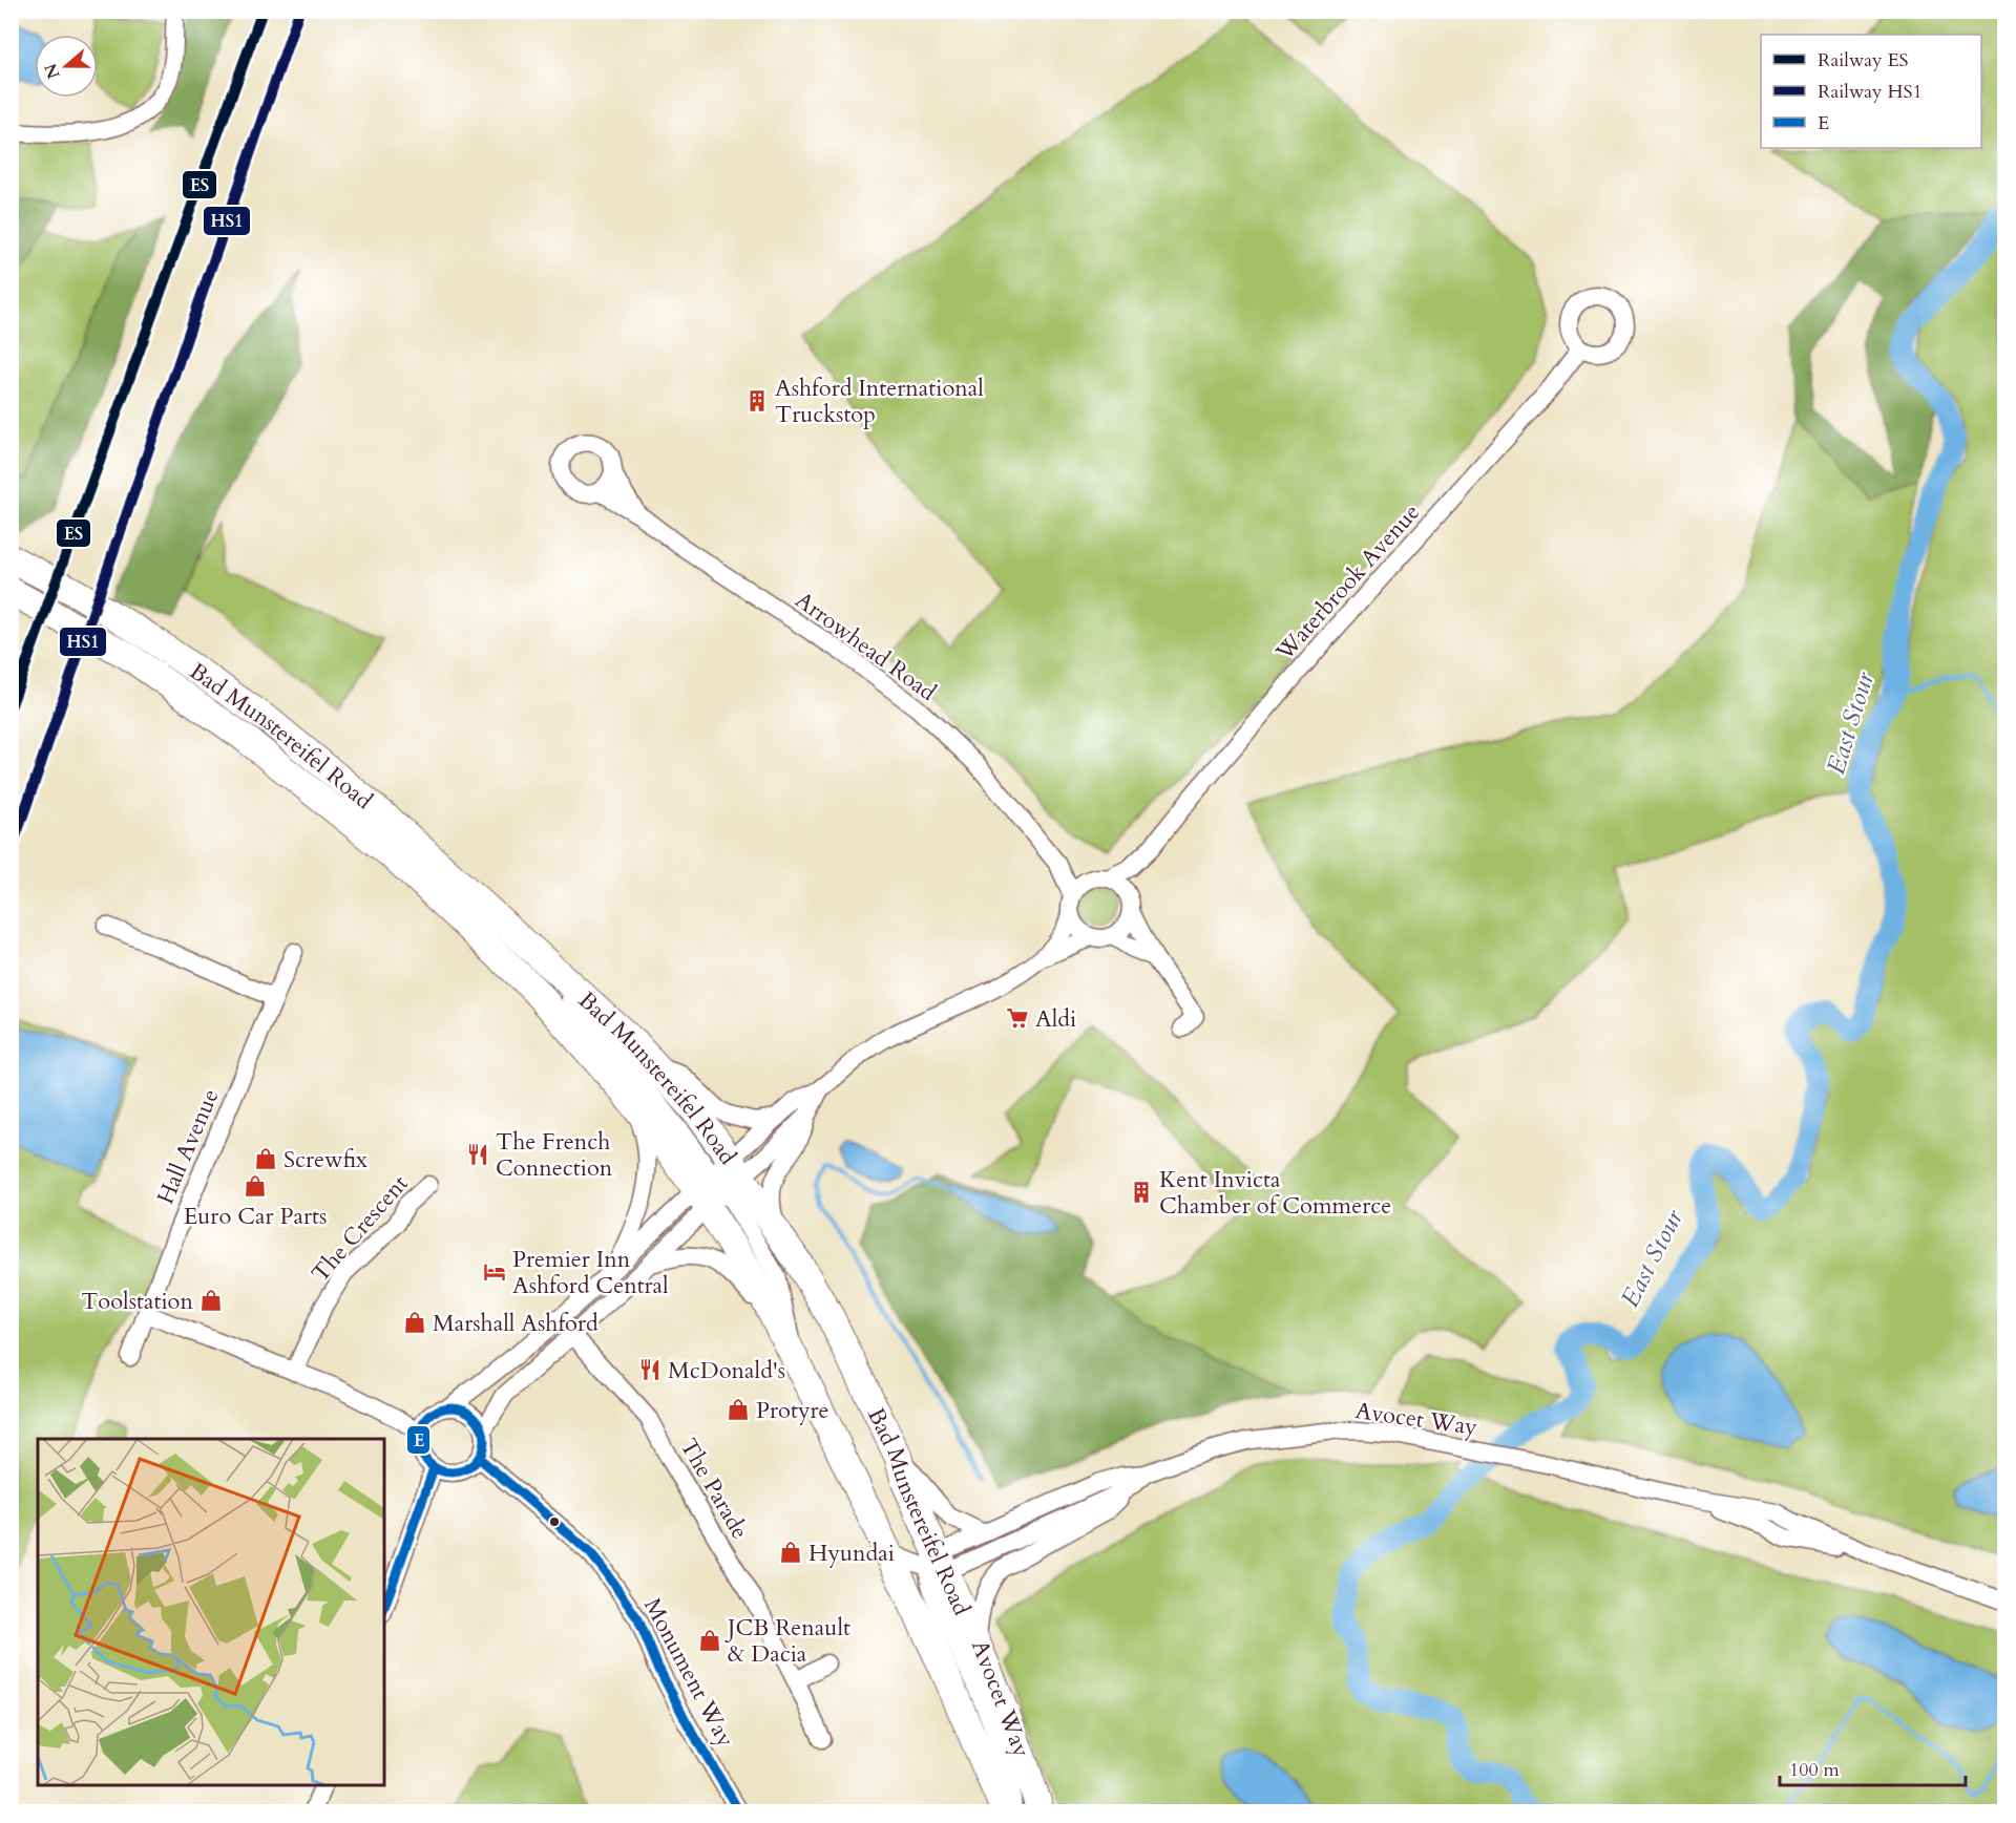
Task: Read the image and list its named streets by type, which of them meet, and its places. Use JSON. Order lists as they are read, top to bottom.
{
  "streets": {
    "highway": ["Bad Munstereifel Road"],
    "street": [
      "Waterbrook Avenue",
      "Arrowhead Road",
      "Hall Avenue",
      "The Crescent",
      "Avocet Way",
      "The Parade",
      "Monument Way"
    ]
  },
  "crossings": [
    ["Waterbrook Avenue", "Arrowhead Road"],
    ["Bad Munstereifel Road", "Avocet Way"]
  ],
  "water": ["East Stour"],
  "places": {
    "building": ["Ashford International Truckstop", "Kent Invicta Chamber of Commerce"],
    "supermarket": ["Aldi"],
    "restaurant": ["The French Connection", "McDonald's"],
    "shop": [
      "Screwfix",
      "Euro Car Parts",
      "Toolstation",
      "Marshall Ashford",
      "Protyre",
      "Hyundai",
      "JCB Renault & Dacia"
    ],
    "hotel": ["Premier Inn Ashford Central"]
  },
  "lines": ["rail line ES", "rail line HS1", "transit line E"],
  "legend": ["Railway ES", "Railway HS1", "E"],
  "scale_bar": "100 m",
  "north": "left"
}
